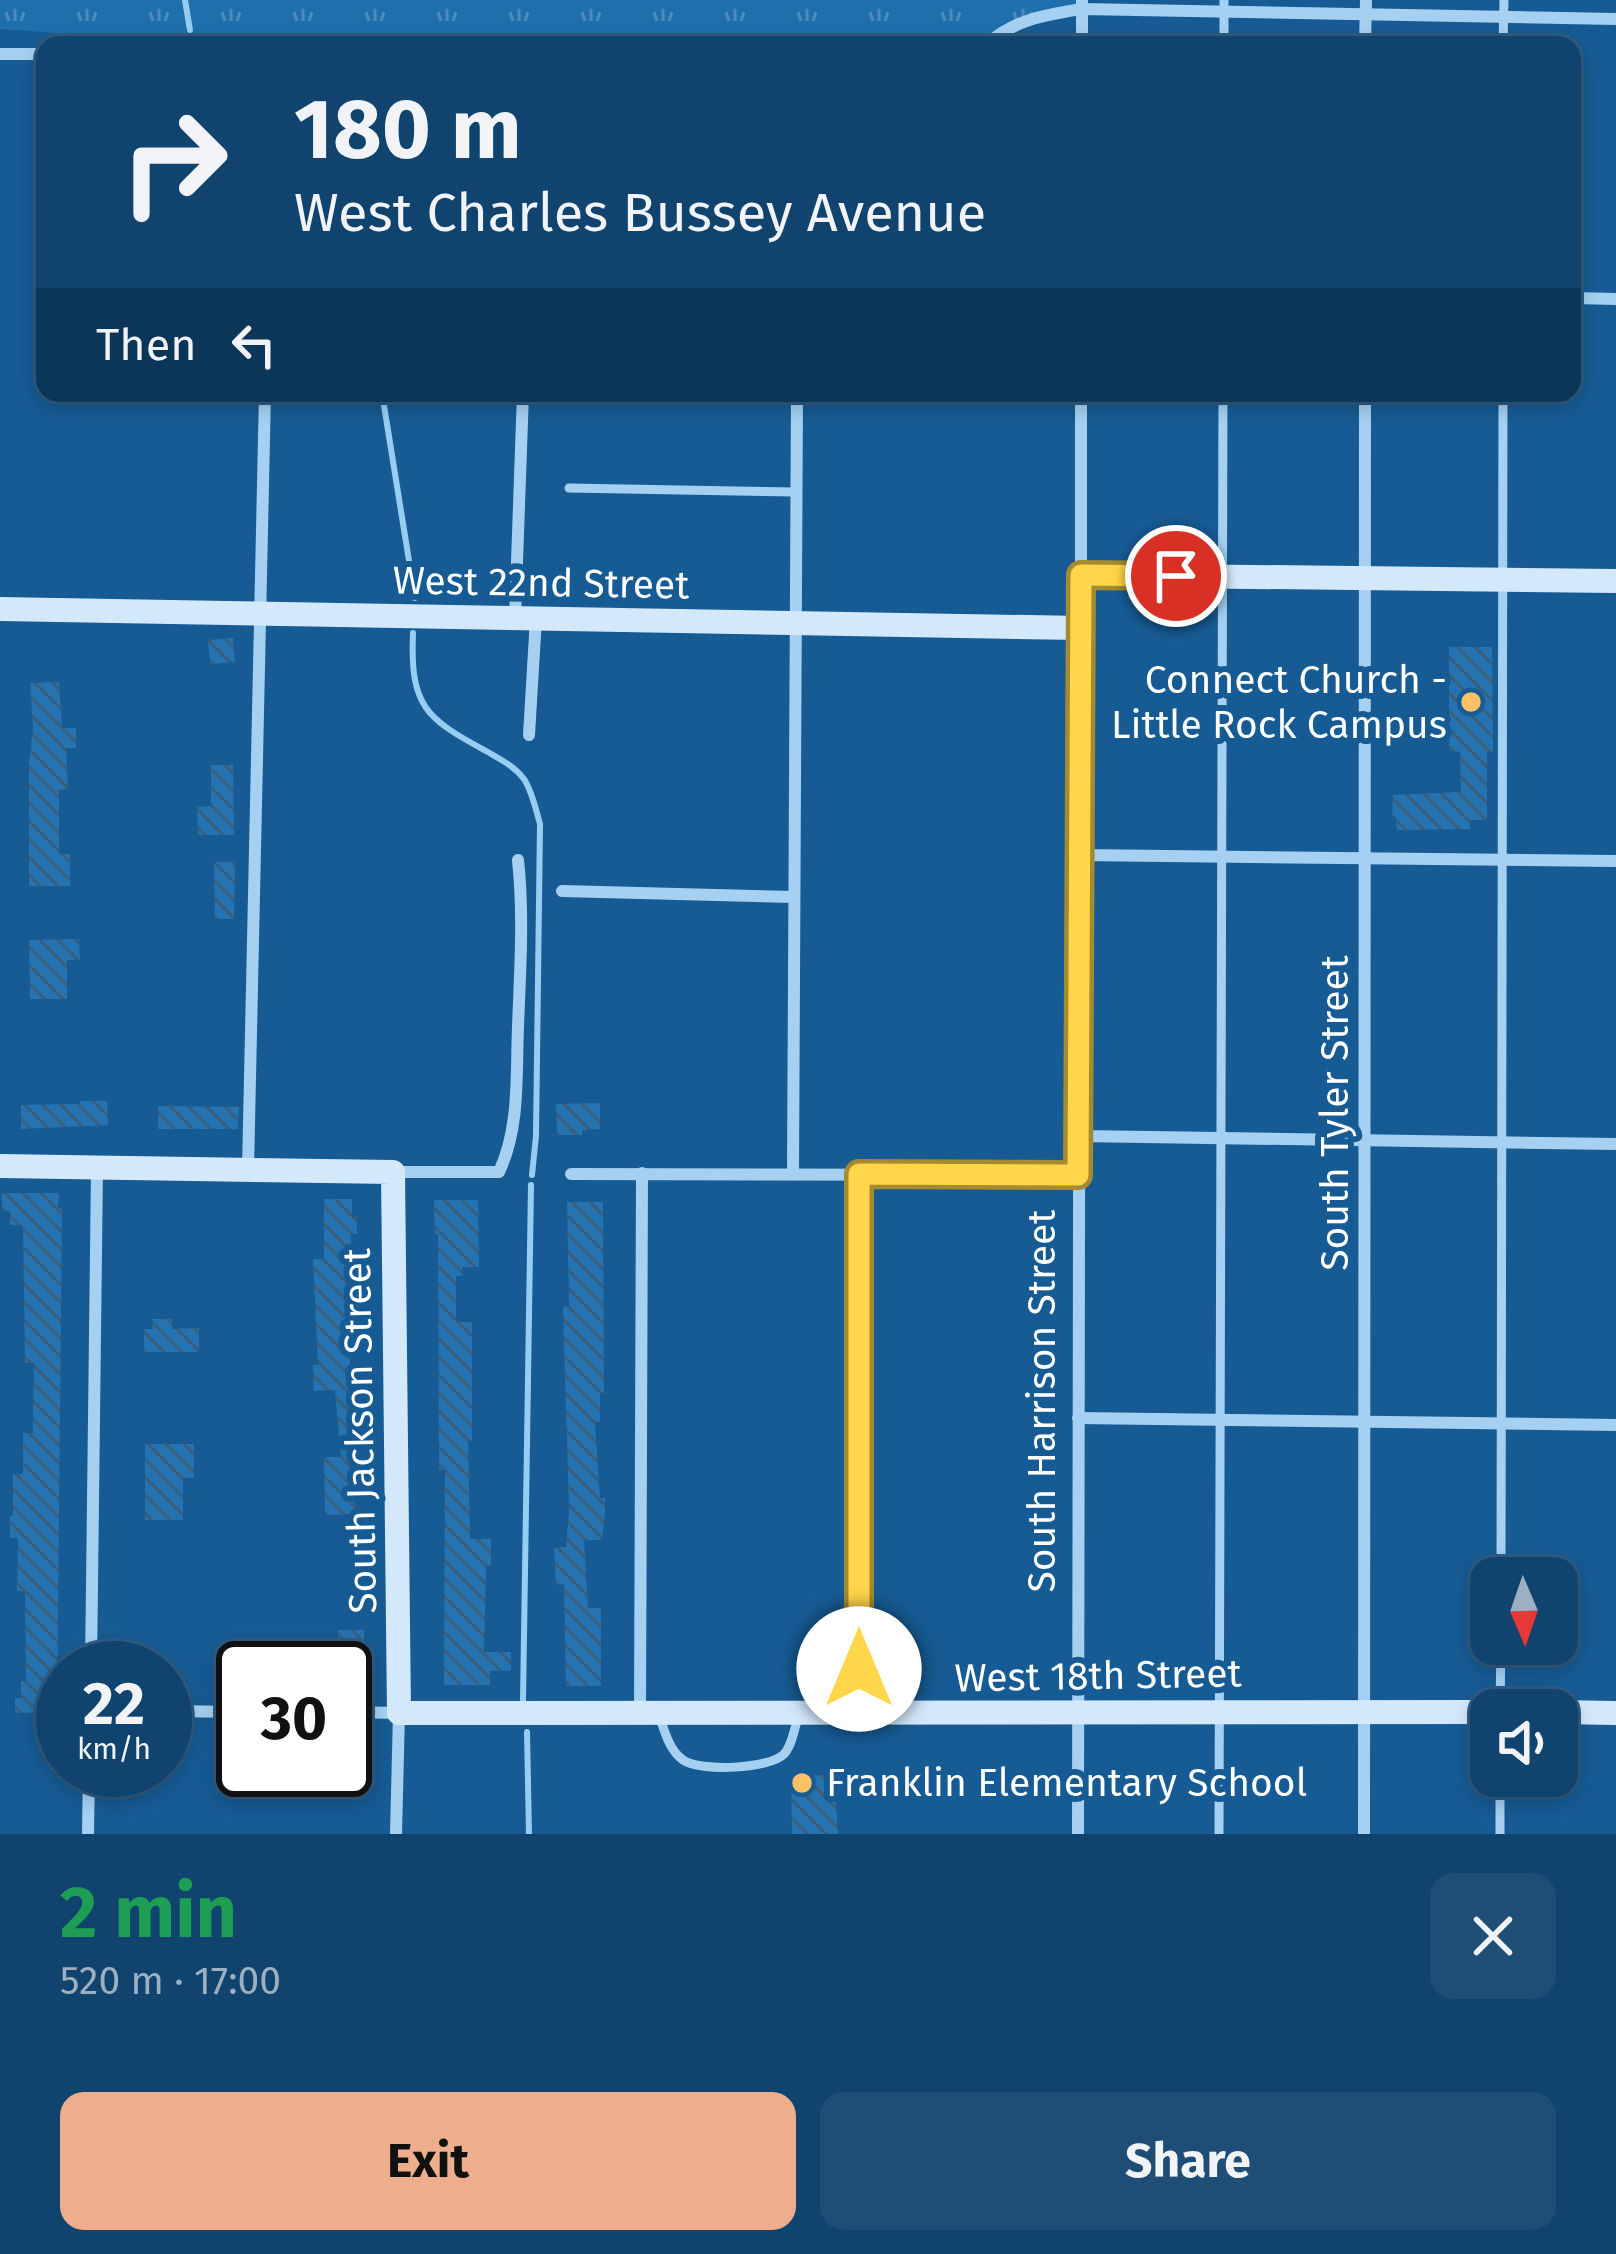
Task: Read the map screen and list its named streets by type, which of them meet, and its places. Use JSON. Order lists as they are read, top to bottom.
{
  "streets": {
    "street": [
      "West 22nd Street",
      "South Tyler Street",
      "South Harrison Street",
      "South Jackson Street",
      "West 18th Street"
    ]
  },
  "crossings": [
    ["West 22nd Street", "South Harrison Street"],
    ["South Tyler Street", "West 18th Street"],
    ["South Harrison Street", "West 18th Street"],
    ["South Jackson Street", "West 18th Street"]
  ],
  "places": ["Connect Church - Little Rock Campus", "Franklin Elementary School"],
  "north": "bottom",
  "page": {
    "turn": ["180 m", "West Charles Bussey Avenue"],
    "then": "Then",
    "speed": "22 km/h",
    "limit": "30",
    "heading": ["2 min", "520 m · 17:00"],
    "buttons": ["Exit", "Share"]
  }
}
